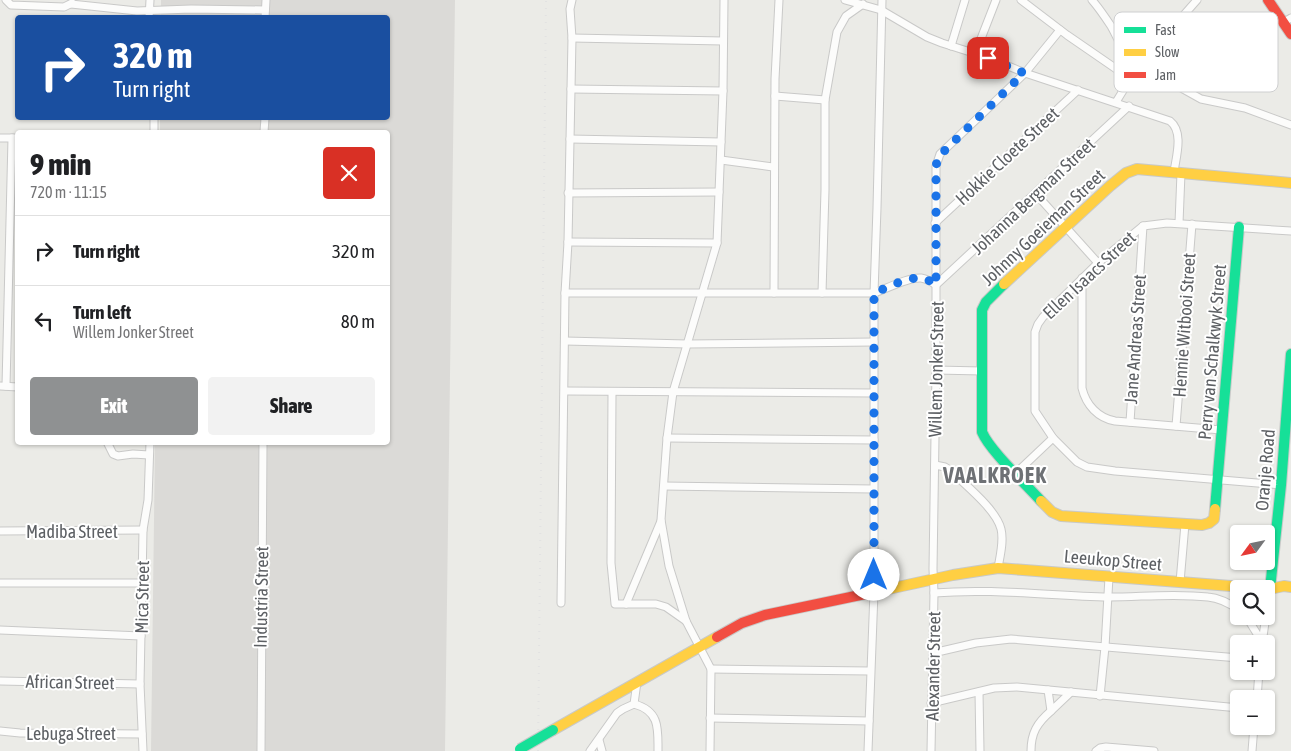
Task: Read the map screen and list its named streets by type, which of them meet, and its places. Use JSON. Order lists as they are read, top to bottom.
{
  "streets": {
    "street": [
      "Hokkie Cloete Street",
      "Johanna Bergman Street",
      "Johnny Goeieman Street",
      "Ellen Isaacs Street",
      "Hennie Witbooi Street",
      "Jane Andreas Street",
      "Perry van Schalkwyk Street",
      "Willem Jonker Street",
      "Oranje Road",
      "Madiba Street",
      "Leeukop Street",
      "Mica Street",
      "Industria Street",
      "Alexander Street",
      "African Street",
      "Lebuga Street"
    ]
  },
  "crossings": [
    ["Hokkie Cloete Street", "Willem Jonker Street"],
    ["Johanna Bergman Street", "Willem Jonker Street"],
    ["Johnny Goeieman Street", "Ellen Isaacs Street"],
    ["Johnny Goeieman Street", "Perry van Schalkwyk Street"],
    ["Ellen Isaacs Street", "Hennie Witbooi Street"],
    ["Ellen Isaacs Street", "Jane Andreas Street"],
    ["Ellen Isaacs Street", "Perry van Schalkwyk Street"],
    ["Ellen Isaacs Street", "Oranje Road"],
    ["Willem Jonker Street", "Leeukop Street"],
    ["Willem Jonker Street", "Alexander Street"],
    ["Madiba Street", "Mica Street"],
    ["Leeukop Street", "Alexander Street"],
    ["Mica Street", "African Street"],
    ["Mica Street", "Lebuga Street"]
  ],
  "districts": ["VAALKROEK"],
  "legend": ["Fast", "Slow", "Jam"],
  "north": "bottom left",
  "page": {
    "turn": ["320 m", "Turn right"],
    "heading": ["9 min", "720 m · 11:15"],
    "list": [
      {
        "name": "Turn right",
        "value": "320 m"
      },
      {
        "name": "Turn left",
        "note": "Willem Jonker Street",
        "value": "80 m"
      }
    ],
    "buttons": ["Exit", "Share"],
    "map_buttons": ["+", "−"]
  }
}
